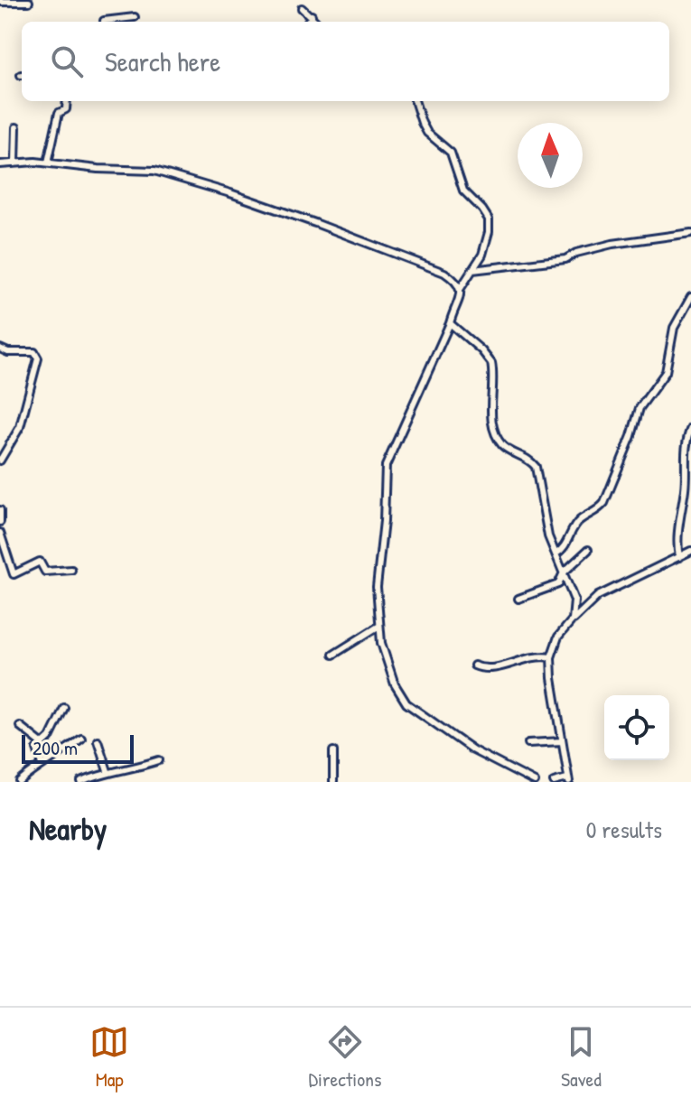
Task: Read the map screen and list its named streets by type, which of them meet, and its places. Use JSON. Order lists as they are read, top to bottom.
{
  "scale_bar": "200 m",
  "north": "top",
  "page": {
    "search": "Search here",
    "scale": "200 m",
    "heading": ["Nearby", "0 results"],
    "nav": ["Map", "Directions", "Saved"]
  }
}
